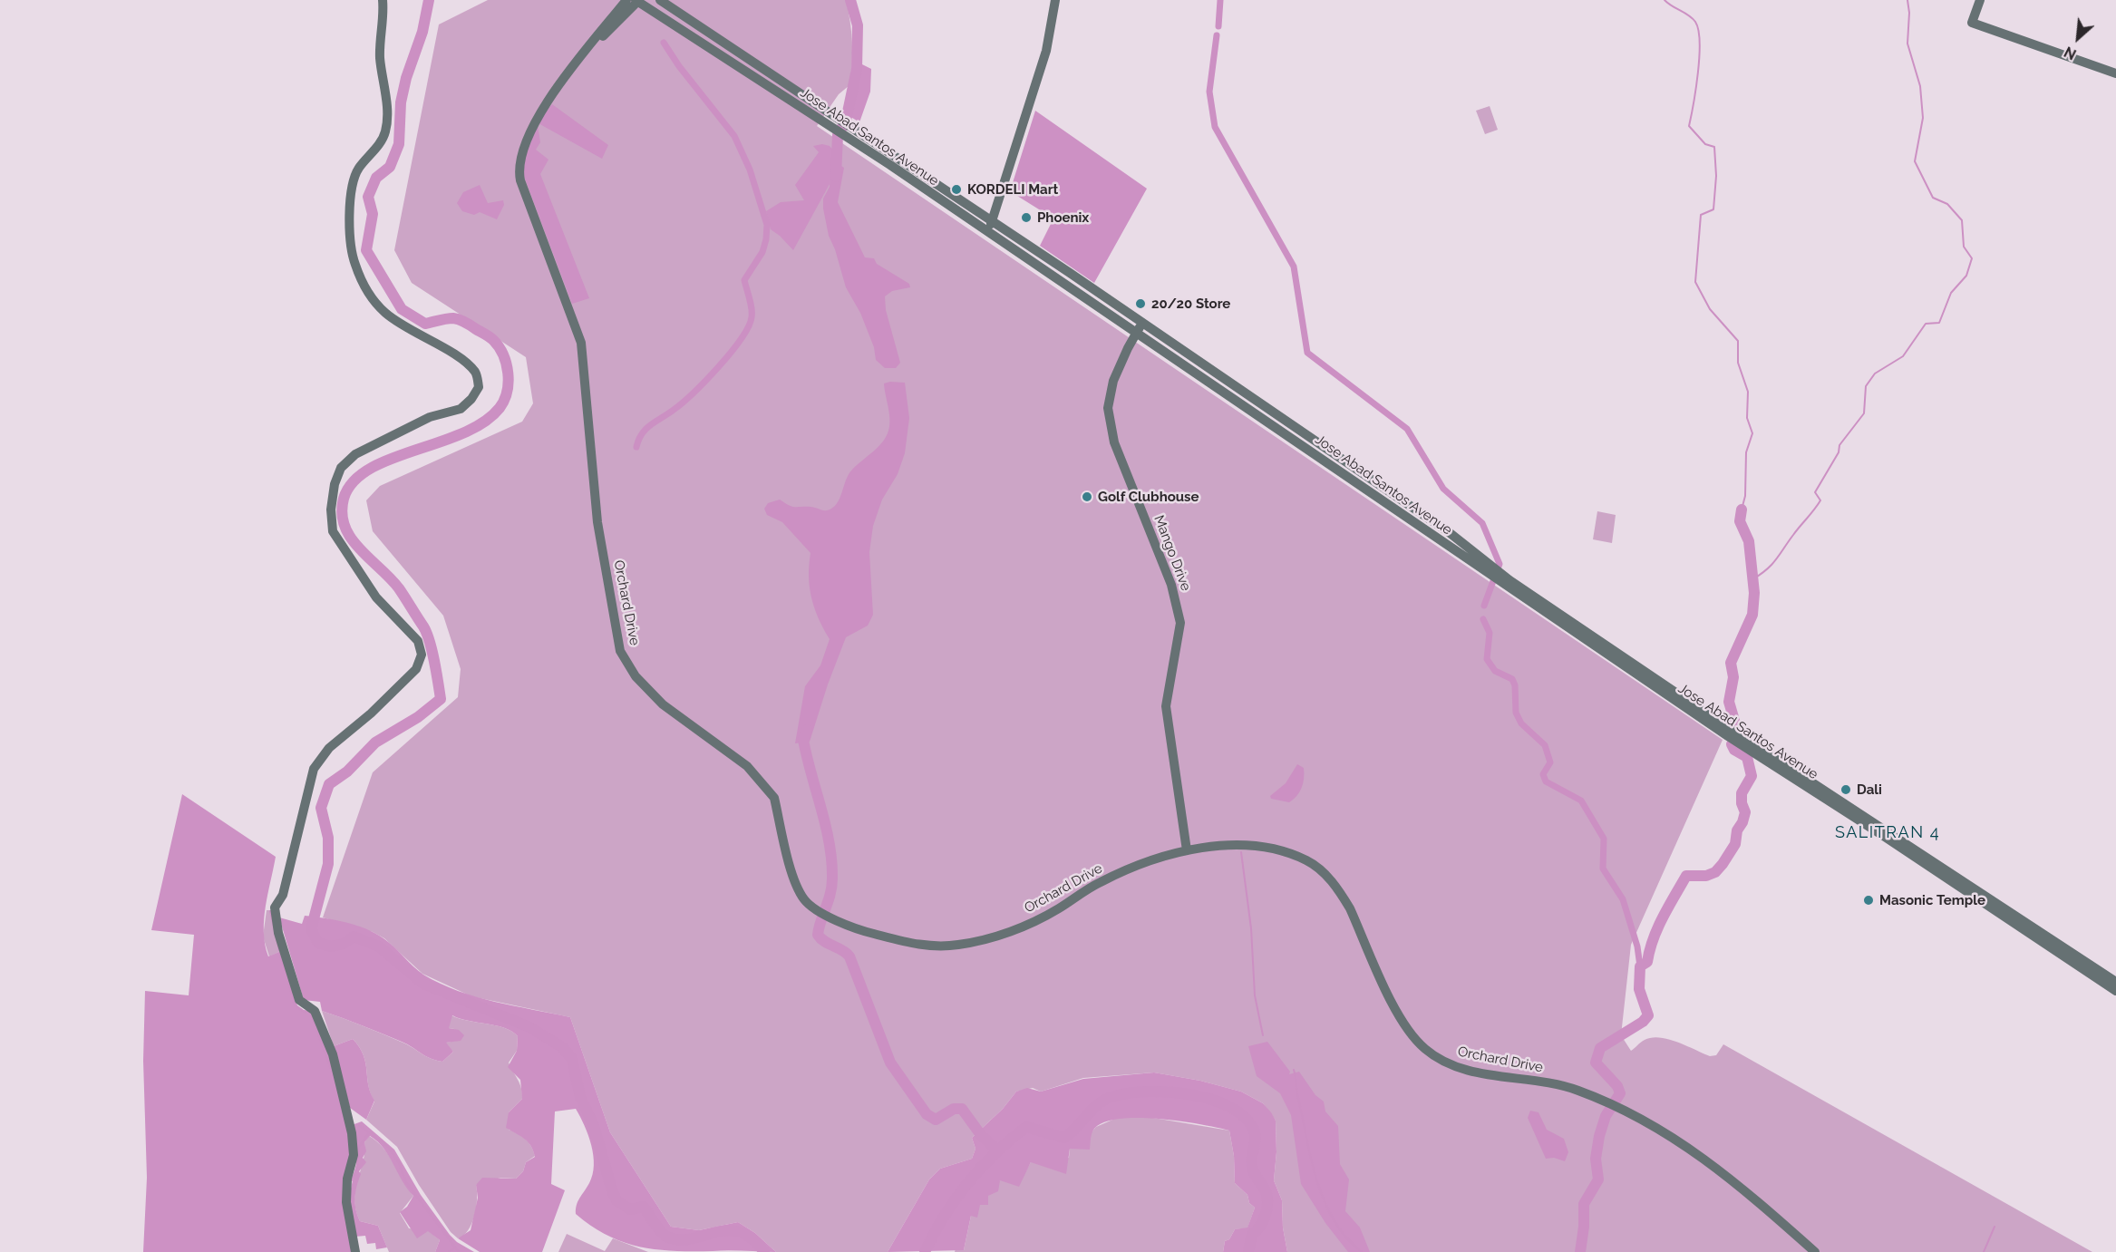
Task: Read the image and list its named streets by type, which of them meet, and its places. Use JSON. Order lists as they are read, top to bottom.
{
  "streets": {
    "street": ["Jose Abad Santos Avenue", "Mango Drive", "Orchard Drive"]
  },
  "crossings": [
    ["Jose Abad Santos Avenue", "Mango Drive"],
    ["Jose Abad Santos Avenue", "Orchard Drive"],
    ["Mango Drive", "Orchard Drive"]
  ],
  "districts": ["SALITRAN 4"],
  "places": [
    "KORDELI Mart",
    "Phoenix",
    "20/20 Store",
    "Golf Clubhouse",
    "Dali",
    "Masonic Temple"
  ],
  "north": "bottom left"
}
